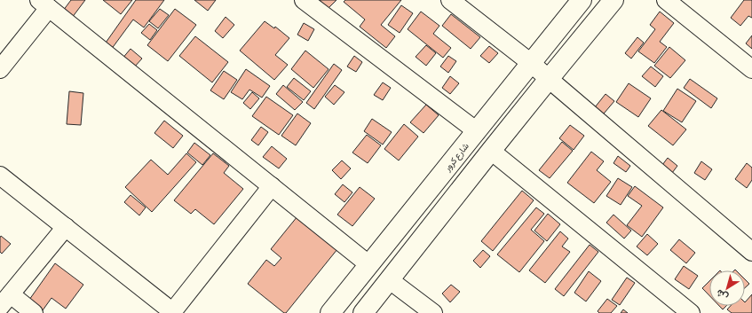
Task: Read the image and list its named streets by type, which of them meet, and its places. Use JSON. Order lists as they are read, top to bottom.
{
  "streets": {
    "main road": ["شارع كرور"]
  },
  "north": "bottom left"
}
